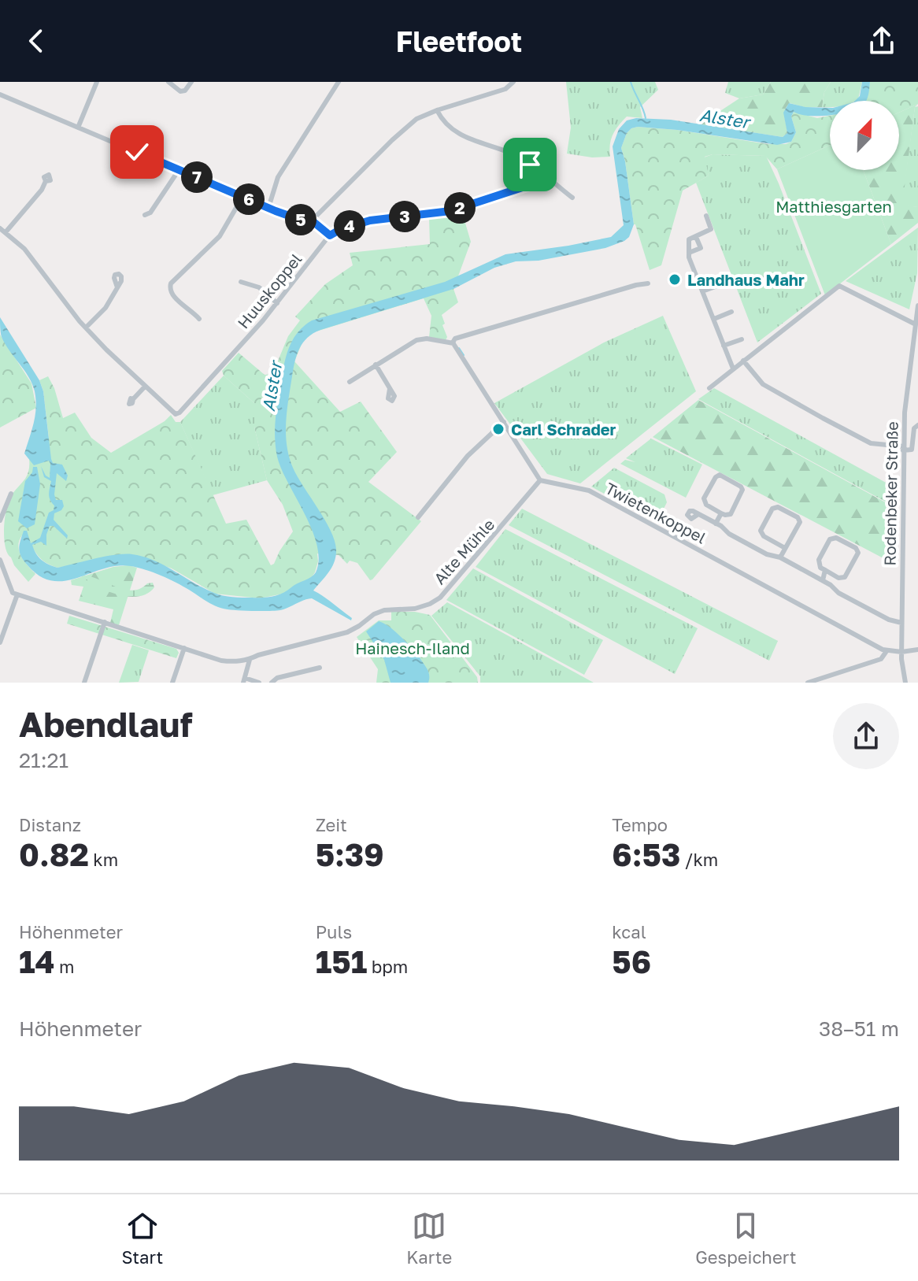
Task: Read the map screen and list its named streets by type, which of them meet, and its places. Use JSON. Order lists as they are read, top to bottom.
{
  "streets": {
    "street": [
      "Huuskoppel",
      "Rodenbeker Straße",
      "Twietenkoppel",
      "Alte Mühle"
    ]
  },
  "crossings": [
    ["Rodenbeker Straße", "Twietenkoppel"],
    ["Twietenkoppel", "Alte Mühle"]
  ],
  "water": ["Alster"],
  "parks": ["Matthiesgarten", "Hainesch-Iland"],
  "places": ["Landhaus Mahr", "Carl Schrader"],
  "north": "top right",
  "page": {
    "header": "Fleetfoot",
    "pins": [
      "7",
      "6",
      "2",
      "3",
      "5",
      "4"
    ],
    "heading": ["Abendlauf", "21:21"],
    "stats": [
      ["Distanz", "0.82 km"],
      ["Zeit", "5:39"],
      ["Tempo", "6:53 /km"],
      ["Höhenmeter", "14 m"],
      ["Puls", "151 bpm"],
      ["kcal", "56"]
    ],
    "chart": ["Höhenmeter", "38–51 m"],
    "tabs": ["Start", "Karte", "Gespeichert"]
  }
}
